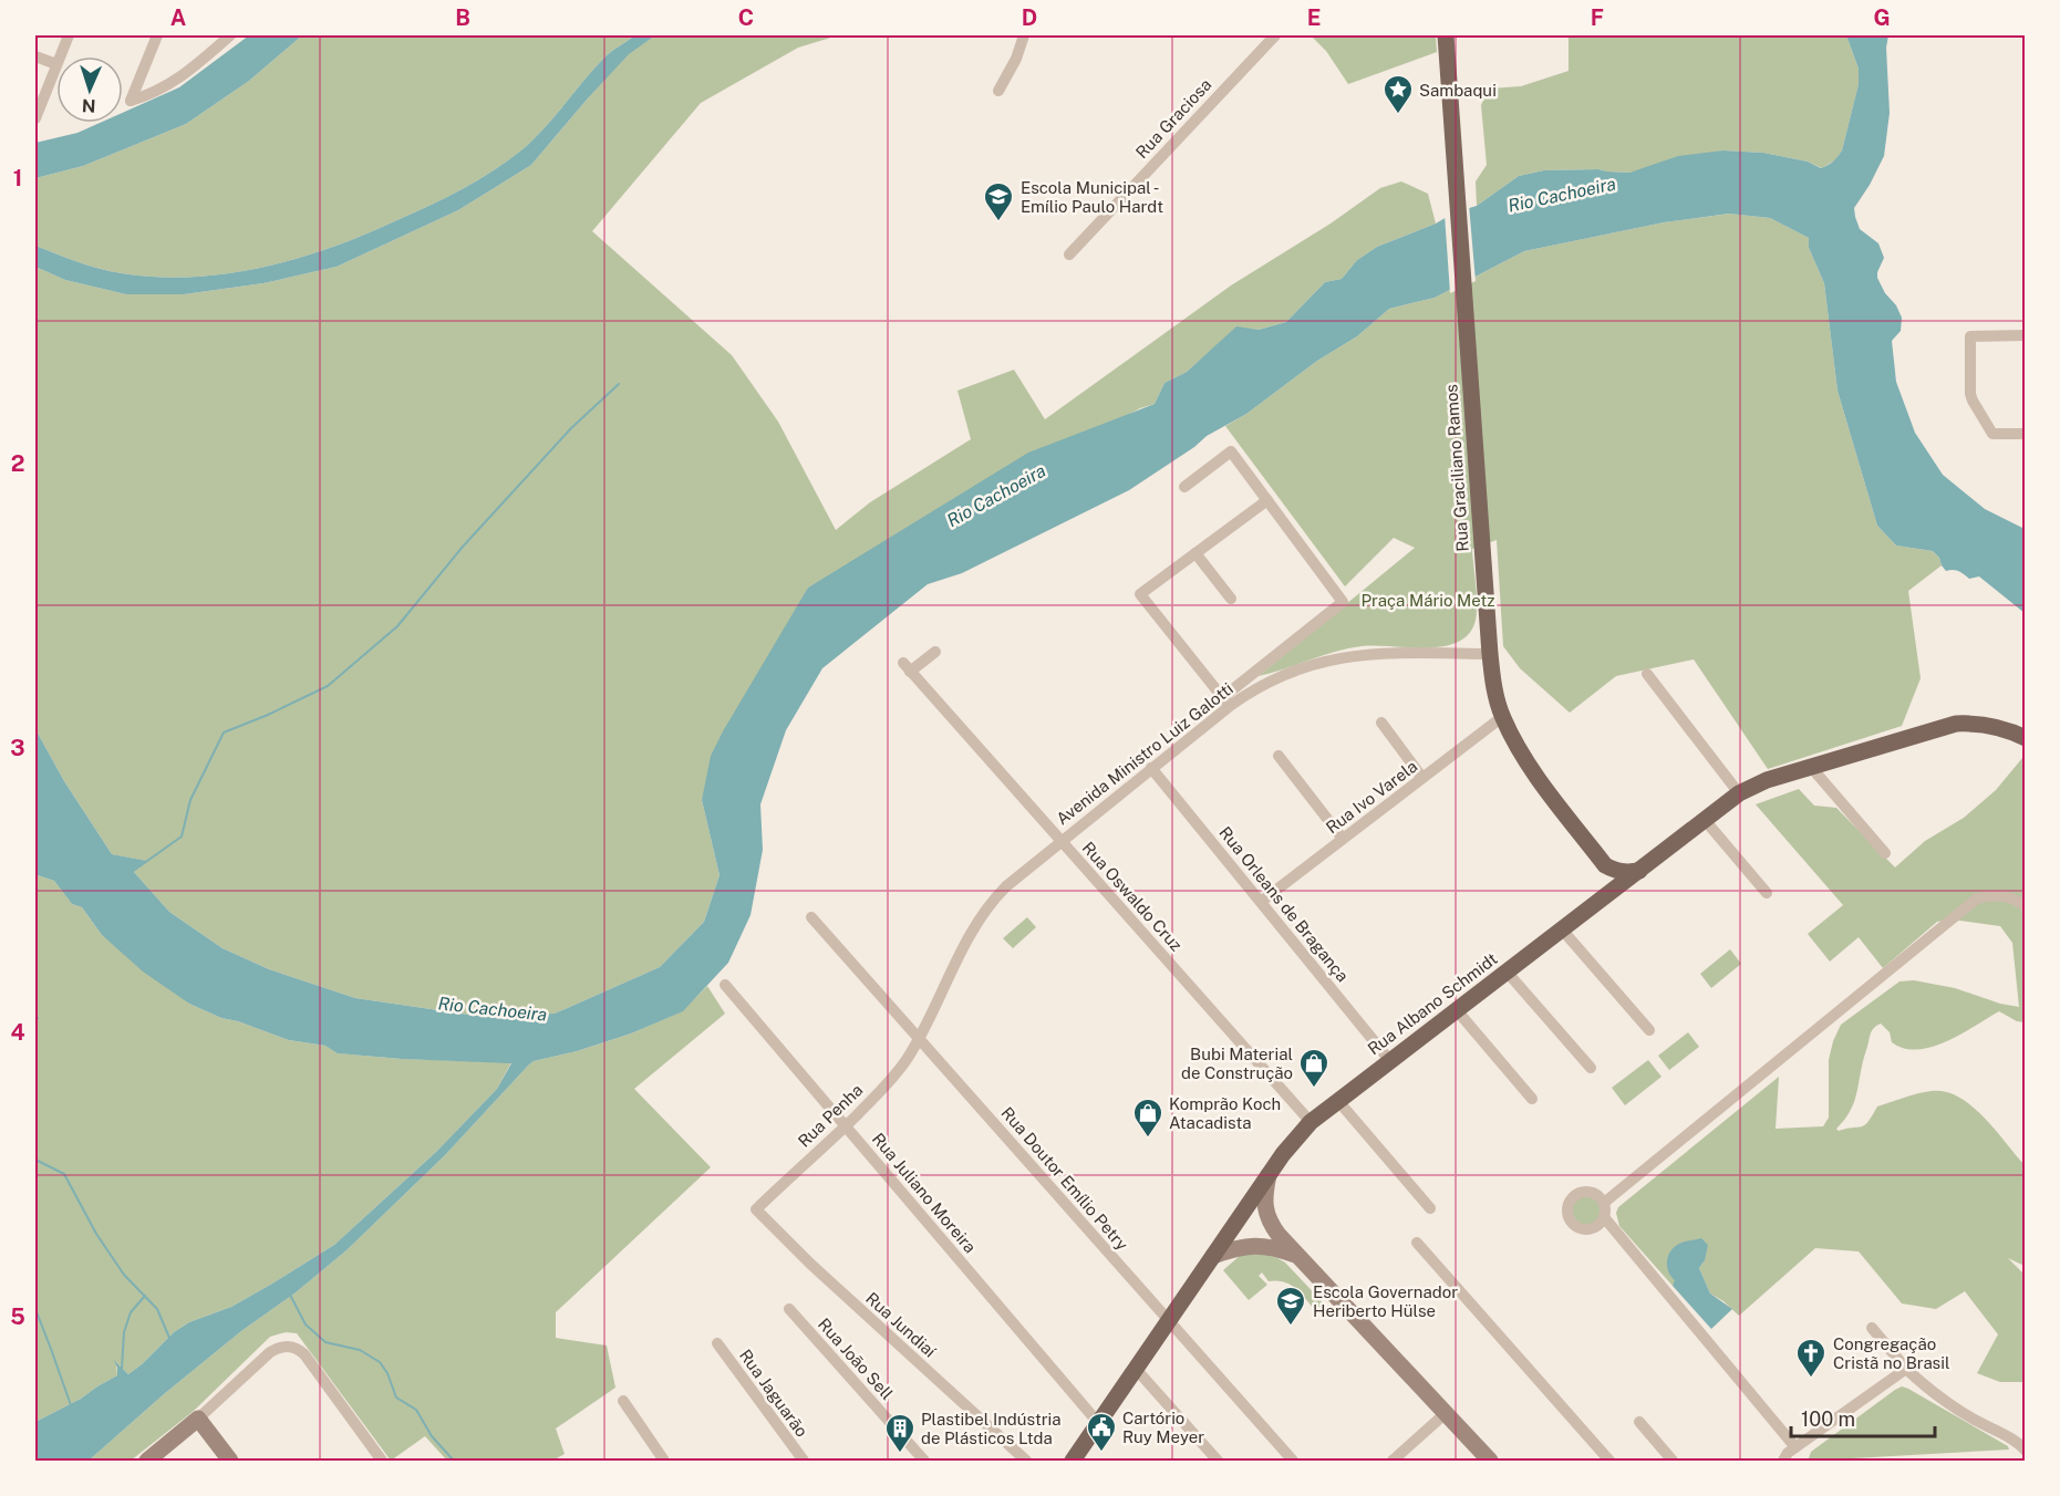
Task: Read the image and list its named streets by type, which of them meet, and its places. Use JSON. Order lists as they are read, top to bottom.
{
  "streets": {
    "main road": ["Rua Graciliano Ramos", "Rua Albano Schmidt"],
    "street": [
      "Rua Graciosa",
      "Avenida Ministro Luiz Galotti",
      "Rua Ivo Varela",
      "Rua Oswaldo Cruz",
      "Rua Orleans de Bragança",
      "Rua Penha",
      "Rua Doutor Emílio Petry",
      "Rua Juliano Moreira",
      "Rua Jundiaí",
      "Rua João Sell",
      "Rua Jaguarão"
    ]
  },
  "crossings": [
    ["Rua Graciliano Ramos", "Avenida Ministro Luiz Galotti"],
    ["Rua Graciliano Ramos", "Rua Ivo Varela"],
    ["Avenida Ministro Luiz Galotti", "Rua Oswaldo Cruz"],
    ["Avenida Ministro Luiz Galotti", "Rua Orleans de Bragança"],
    ["Avenida Ministro Luiz Galotti", "Rua Penha"],
    ["Avenida Ministro Luiz Galotti", "Rua Doutor Emílio Petry"],
    ["Rua Ivo Varela", "Rua Orleans de Bragança"],
    ["Rua Oswaldo Cruz", "Rua Albano Schmidt"],
    ["Rua Orleans de Bragança", "Rua Albano Schmidt"],
    ["Rua Albano Schmidt", "Rua Doutor Emílio Petry"],
    ["Rua Albano Schmidt", "Rua Juliano Moreira"],
    ["Rua Penha", "Rua Doutor Emílio Petry"],
    ["Rua Penha", "Rua Juliano Moreira"],
    ["Rua Penha", "Rua Jundiaí"]
  ],
  "water": ["Rio Cachoeira"],
  "parks": ["Praça Mário Metz"],
  "places": {
    "place": ["Sambaqui"],
    "school or university": ["Escola Municipal - Emílio Paulo Hardt", "Escola Governador Heriberto Hülse"],
    "shop": ["Bubi Material de Construção", "Komprão Koch Atacadista"],
    "church": ["Congregação Cristã no Brasil"],
    "public building": ["Cartório Ruy Meyer"],
    "building": ["Plastibel Indústria de Plásticos Ltda"]
  },
  "scale_bar": "100 m",
  "north": "bottom",
  "grid": {
    "columns": [
      "A",
      "B",
      "C",
      "D",
      "E",
      "F",
      "G"
    ],
    "rows": [
      "1",
      "2",
      "3",
      "4",
      "5"
    ]
  }
}
